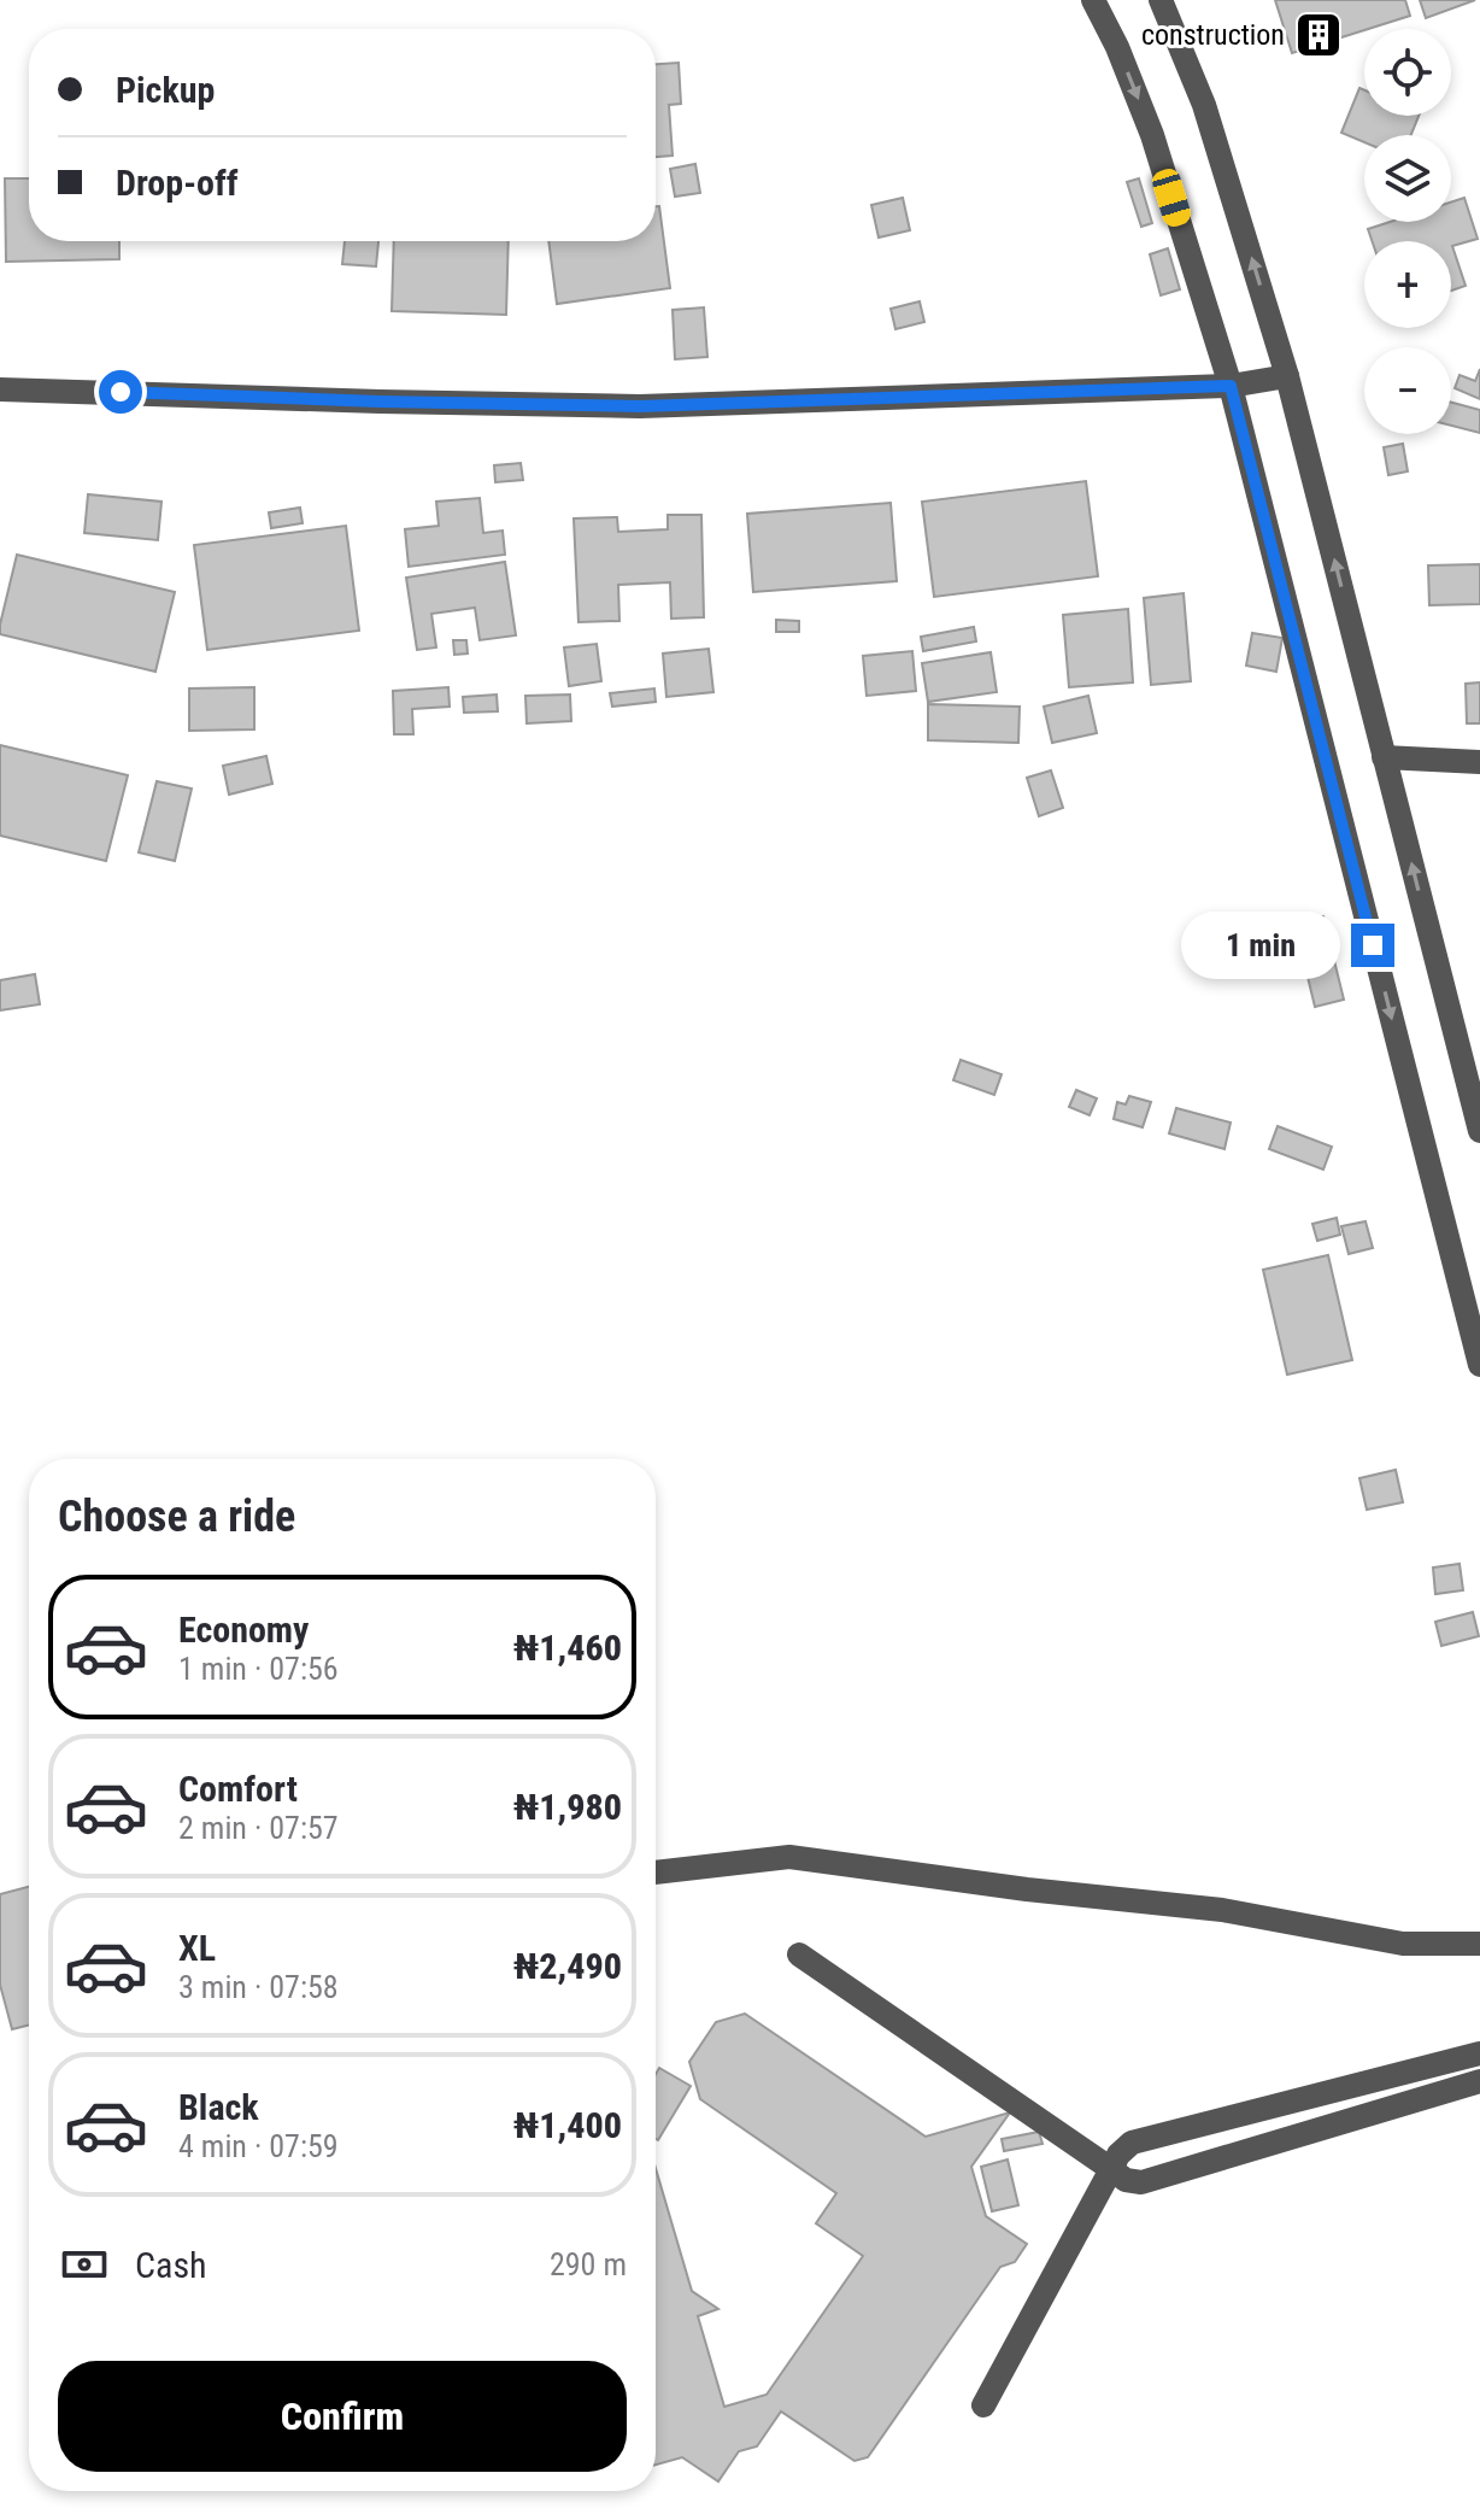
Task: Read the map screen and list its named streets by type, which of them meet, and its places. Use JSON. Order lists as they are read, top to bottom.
{
  "places": {
    "building": ["construction"]
  },
  "page": {
    "map_buttons": ["+", "−"],
    "banner": ["Pickup", "Drop-off"],
    "bubble": "1 min",
    "heading": "Choose a ride",
    "list": [
      {
        "name": "Economy",
        "note": "1 min · 07:56",
        "value": "₦1,460"
      },
      {
        "name": "Comfort",
        "note": "2 min · 07:57",
        "value": "₦1,980"
      },
      {
        "name": "XL",
        "note": "3 min · 07:58",
        "value": "₦2,490"
      },
      {
        "name": "Black",
        "note": "4 min · 07:59",
        "value": "₦1,400"
      }
    ],
    "pay": ["Cash", "290 m"],
    "buttons": "Confirm"
  }
}
